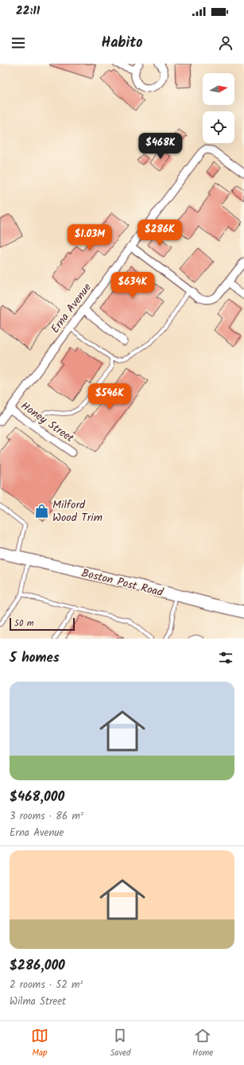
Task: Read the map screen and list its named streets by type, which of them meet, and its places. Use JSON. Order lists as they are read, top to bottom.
{
  "streets": {
    "main road": ["Boston Post Road"],
    "street": ["Erna Avenue", "Honey Street"]
  },
  "crossings": [
    ["Erna Avenue", "Honey Street"]
  ],
  "places": {
    "shop": ["Milford Wood Trim"]
  },
  "scale_bar": "50 m",
  "north": "right",
  "page": {
    "status": "22:11",
    "header": "Habito",
    "price": [
      "$468K",
      "$286K",
      "$1.03M",
      "$634K",
      "$546K"
    ],
    "scale": "50 m",
    "heading": "5 homes",
    "list": [
      {
        "name": "$468,000",
        "note": "3 rooms · 86 m² · Erna Avenue"
      },
      {
        "name": "$286,000",
        "note": "2 rooms · 52 m² · Wilma Street"
      }
    ],
    "tabs": ["Map", "Saved", "Home"]
  }
}
